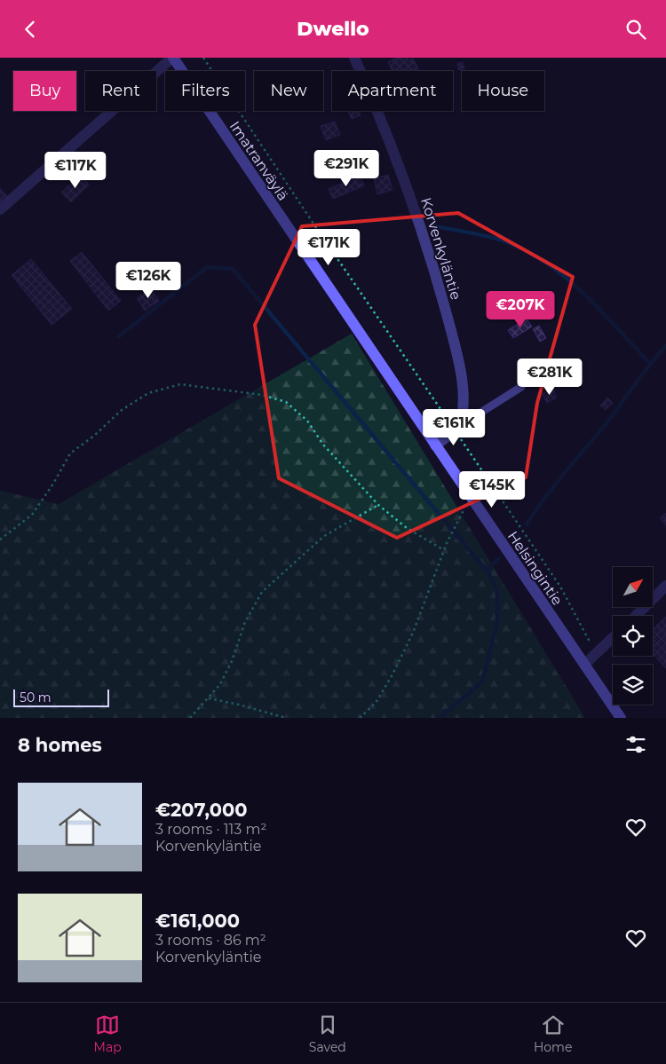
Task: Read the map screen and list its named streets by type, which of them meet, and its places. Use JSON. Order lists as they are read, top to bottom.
{
  "streets": {
    "main road": ["Imatranväylä", "Helsingintie"],
    "street": ["Korvenkyläntie"]
  },
  "crossings": [
    ["Imatranväylä", "Helsingintie"]
  ],
  "scale_bar": "50 m",
  "north": "top right",
  "page": {
    "header": "Dwello",
    "chip": [
      "Buy",
      "Rent",
      "Filters",
      "New",
      "Apartment",
      "House"
    ],
    "price": [
      "€291K",
      "€117K",
      "€171K",
      "€126K",
      "€207K",
      "€281K",
      "€161K",
      "€145K"
    ],
    "scale": "50 m",
    "heading": "8 homes",
    "list": [
      {
        "name": "€207,000",
        "note": "3 rooms · 113 m² · Korvenkyläntie"
      },
      {
        "name": "€161,000",
        "note": "3 rooms · 86 m² · Korvenkyläntie"
      }
    ],
    "tabs": ["Map", "Saved", "Home"]
  }
}
